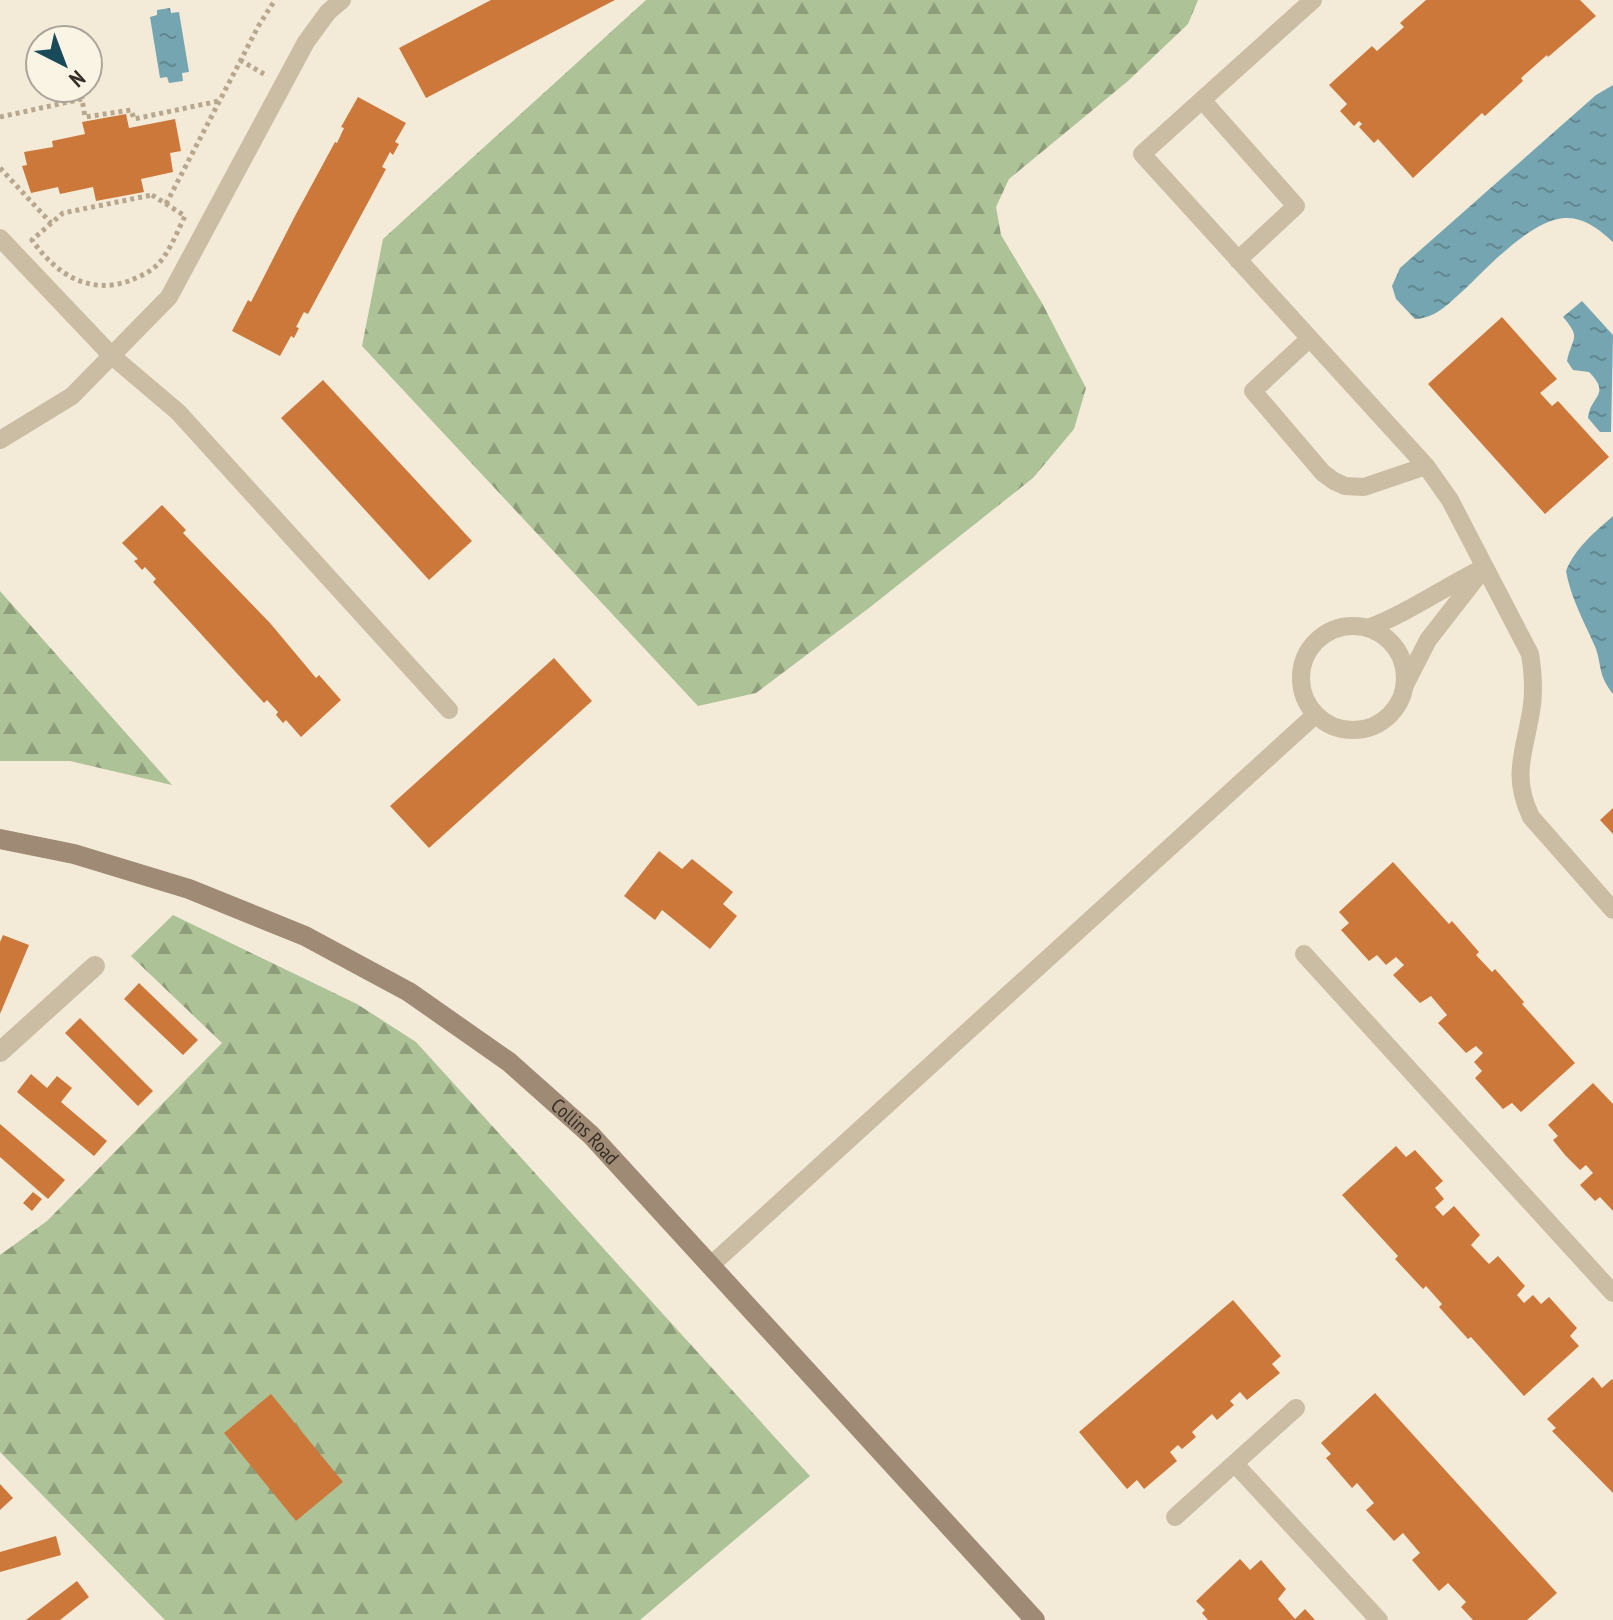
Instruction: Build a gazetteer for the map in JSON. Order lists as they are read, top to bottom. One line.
{"streets":{"street":["Collins Road"]},"north":"bottom right"}
